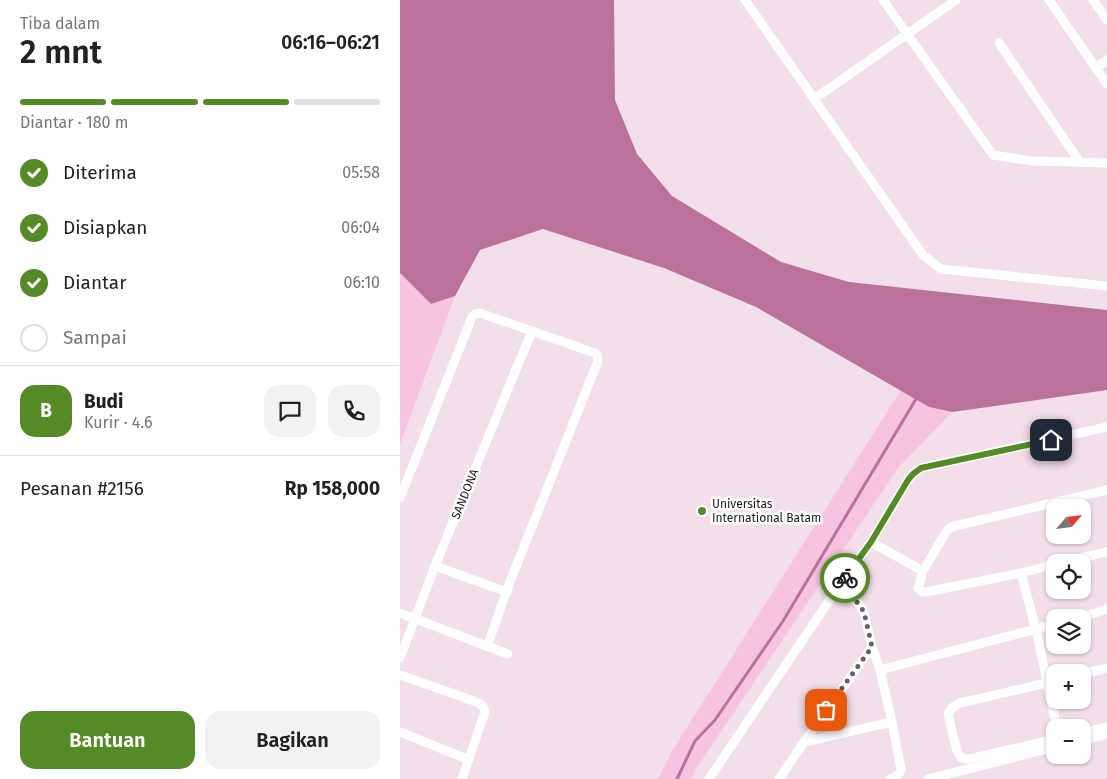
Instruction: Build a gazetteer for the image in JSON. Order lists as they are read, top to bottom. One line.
{"streets":{"street":["SANDONA"]},"places":["Universitas International Batam"],"north":"top right","page":{"heading":["2 mnt","Tiba dalam","06:16–06:21"],"panel":["Budi","Kurir · 4.6","Pesanan #2156","Rp 158,000"],"bar":"Diantar · 180 m","list":[["Diterima","05:58"],["Disiapkan","06:04"],["Diantar","06:10"],"Sampai"],"round":"B","map_buttons":["+","−"],"buttons":["Bantuan","Bagikan"]}}
